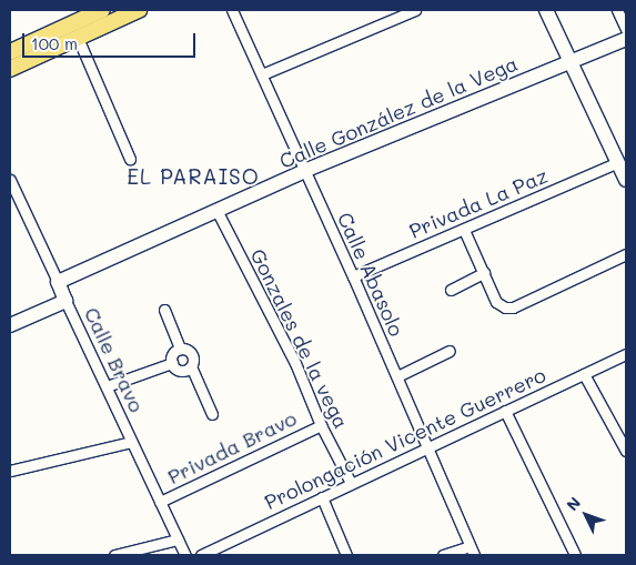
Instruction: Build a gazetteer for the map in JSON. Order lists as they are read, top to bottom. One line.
{"streets":{"street":["Calle González de la Vega","Privada La Paz","Calle Abasolo","Gonzales de la vega","Calle Bravo","Prolongación Vicente Guerrero","Privada Bravo"]},"crossings":[["Calle González de la Vega","Calle Abasolo"],["Calle González de la Vega","Gonzales de la vega"],["Calle González de la Vega","Calle Bravo"],["Privada La Paz","Calle Abasolo"],["Calle Abasolo","Prolongación Vicente Guerrero"],["Gonzales de la vega","Prolongación Vicente Guerrero"],["Gonzales de la vega","Privada Bravo"],["Calle Bravo","Privada Bravo"]],"districts":["EL PARAISO"],"scale_bar":"100 m","north":"top left"}
